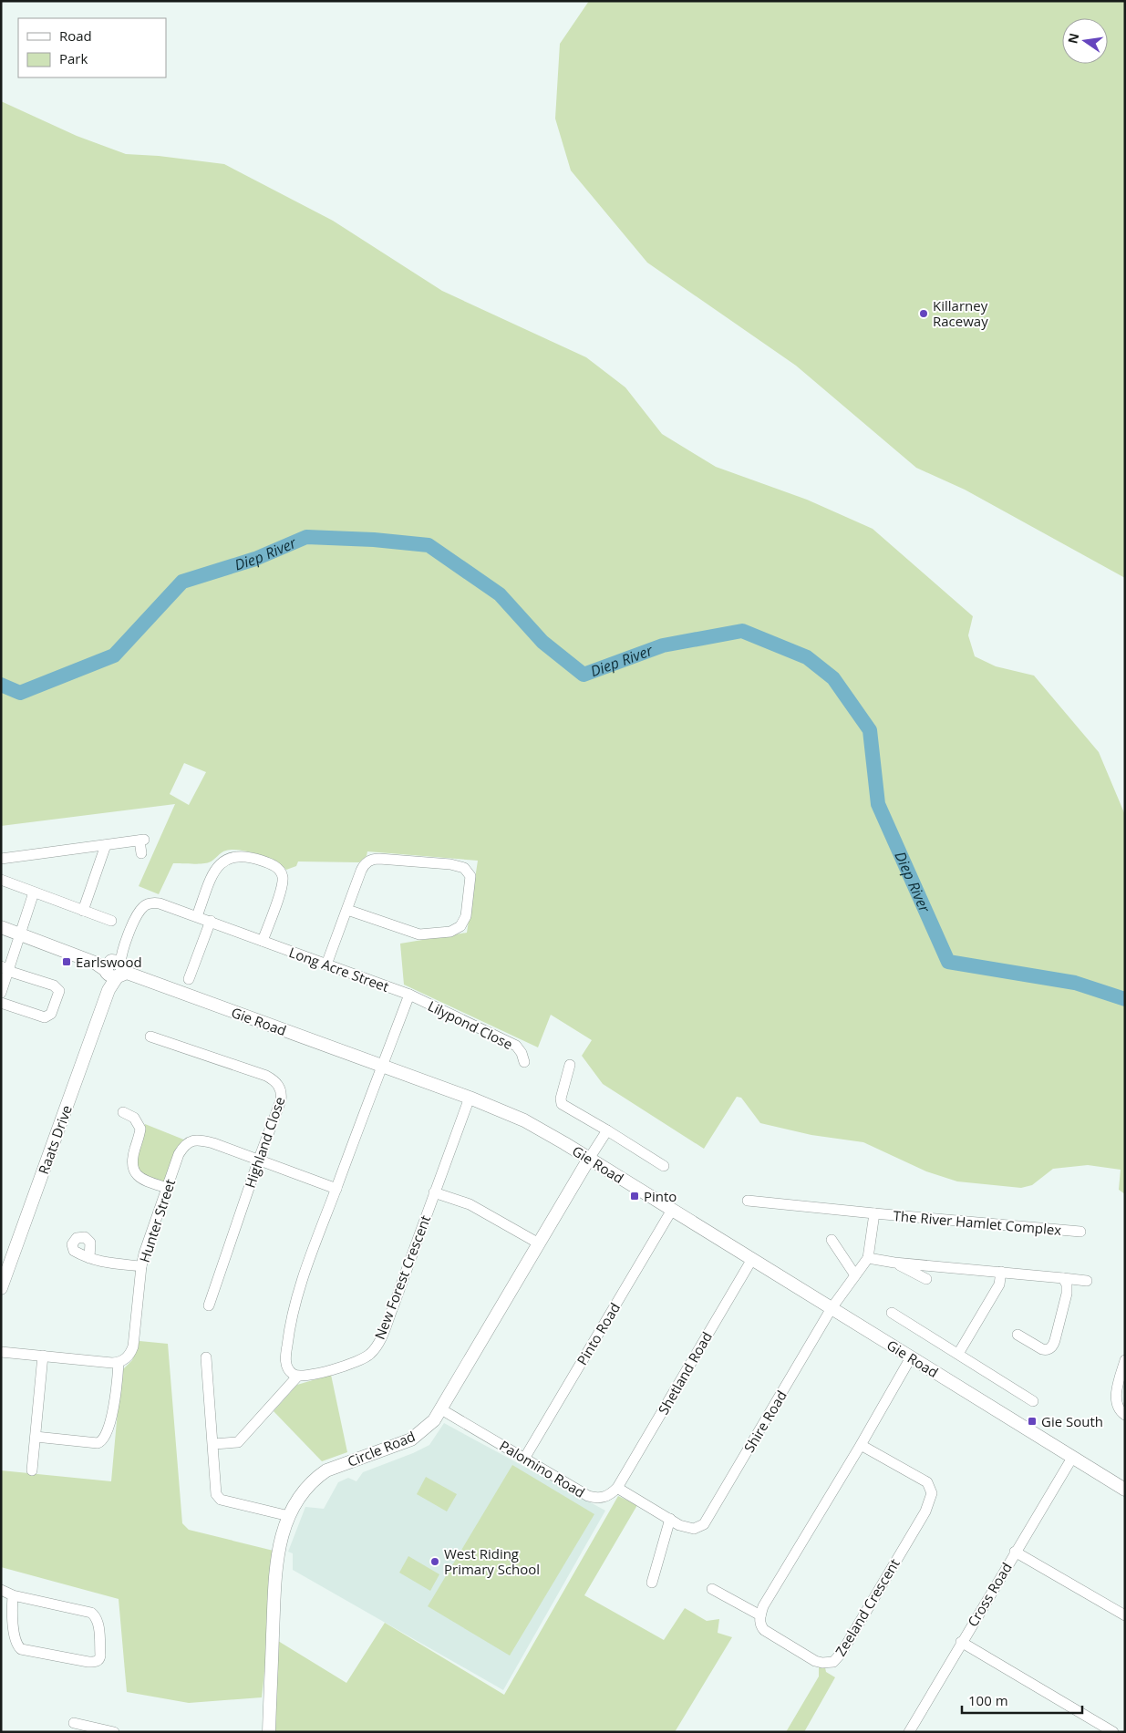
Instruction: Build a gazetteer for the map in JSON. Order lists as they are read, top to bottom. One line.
{"streets":{"street":["Long Acre Street","Gie Road","Lilypond Close","Raats Drive","Highland Close","Hunter Street","The River Hamlet Complex","New Forest Crescent","Pinto Road","Shetland Road","Shire Road","Circle Road","Palomino Road","Cross Road","Zeeland Crescent"]},"crossings":[["Long Acre Street","Gie Road"],["Long Acre Street","Lilypond Close"],["Long Acre Street","Raats Drive"],["Gie Road","Raats Drive"],["Gie Road","The River Hamlet Complex"],["Gie Road","New Forest Crescent"],["Gie Road","Pinto Road"],["Gie Road","Shetland Road"],["Gie Road","Shire Road"],["Gie Road","Circle Road"],["Gie Road","Cross Road"],["Highland Close","Hunter Street"],["The River Hamlet Complex","Shire Road"],["Pinto Road","Palomino Road"],["Shetland Road","Palomino Road"],["Circle Road","Palomino Road"]],"water":["Diep River"],"places":{"other":["Killarney Raceway","West Riding Primary School"],"transit":["Earlswood","Pinto","Gie South"]},"legend":["Road","Park"],"scale_bar":"100 m","north":"left"}
